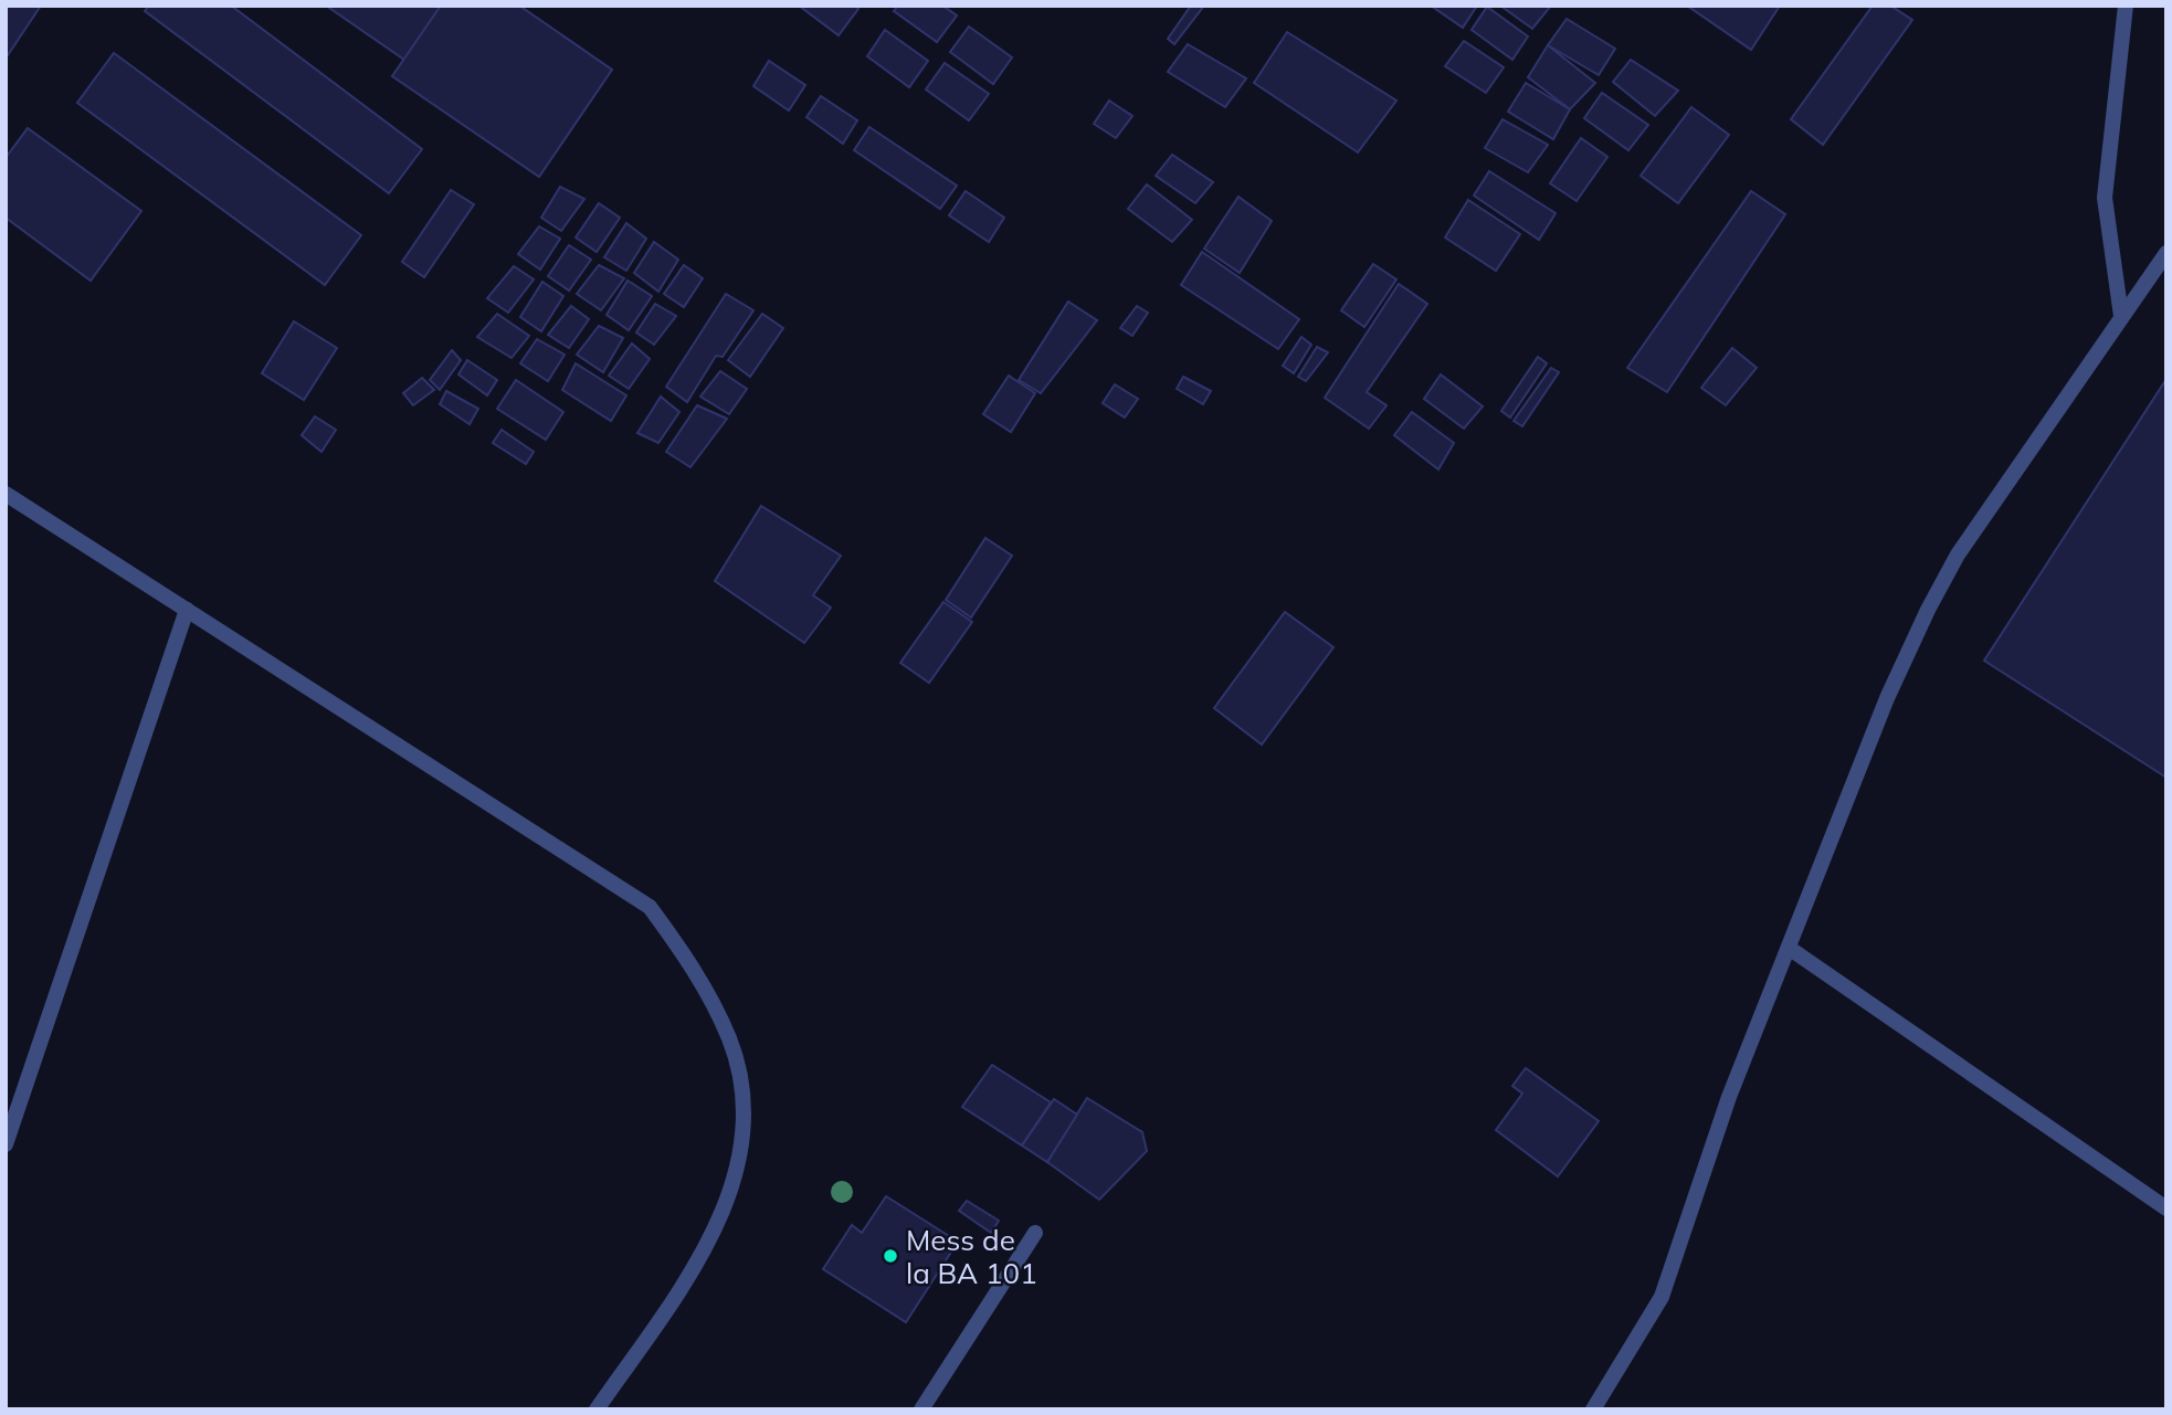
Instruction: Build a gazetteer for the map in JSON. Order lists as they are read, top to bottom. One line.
{"places":["Mess de la BA 101"]}
